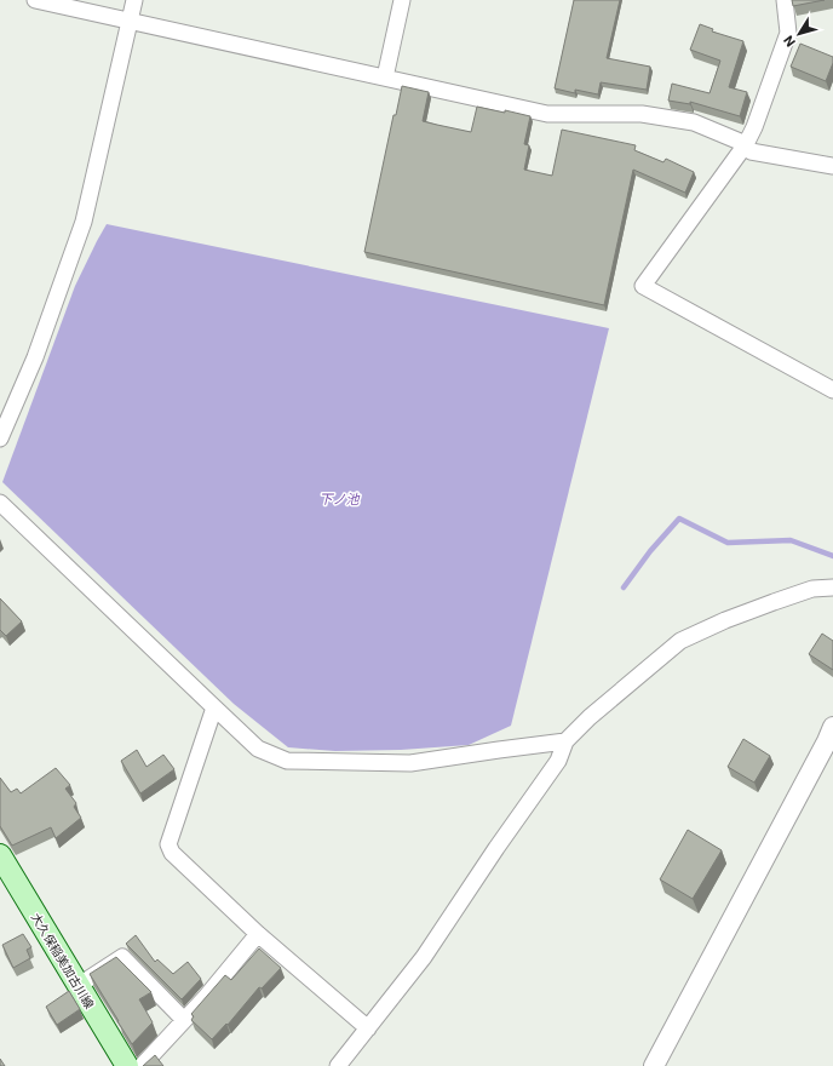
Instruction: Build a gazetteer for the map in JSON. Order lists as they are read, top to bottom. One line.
{"streets":{"main road":["大久保稲美加古川線"]},"water":["下ノ池"],"north":"bottom left"}
